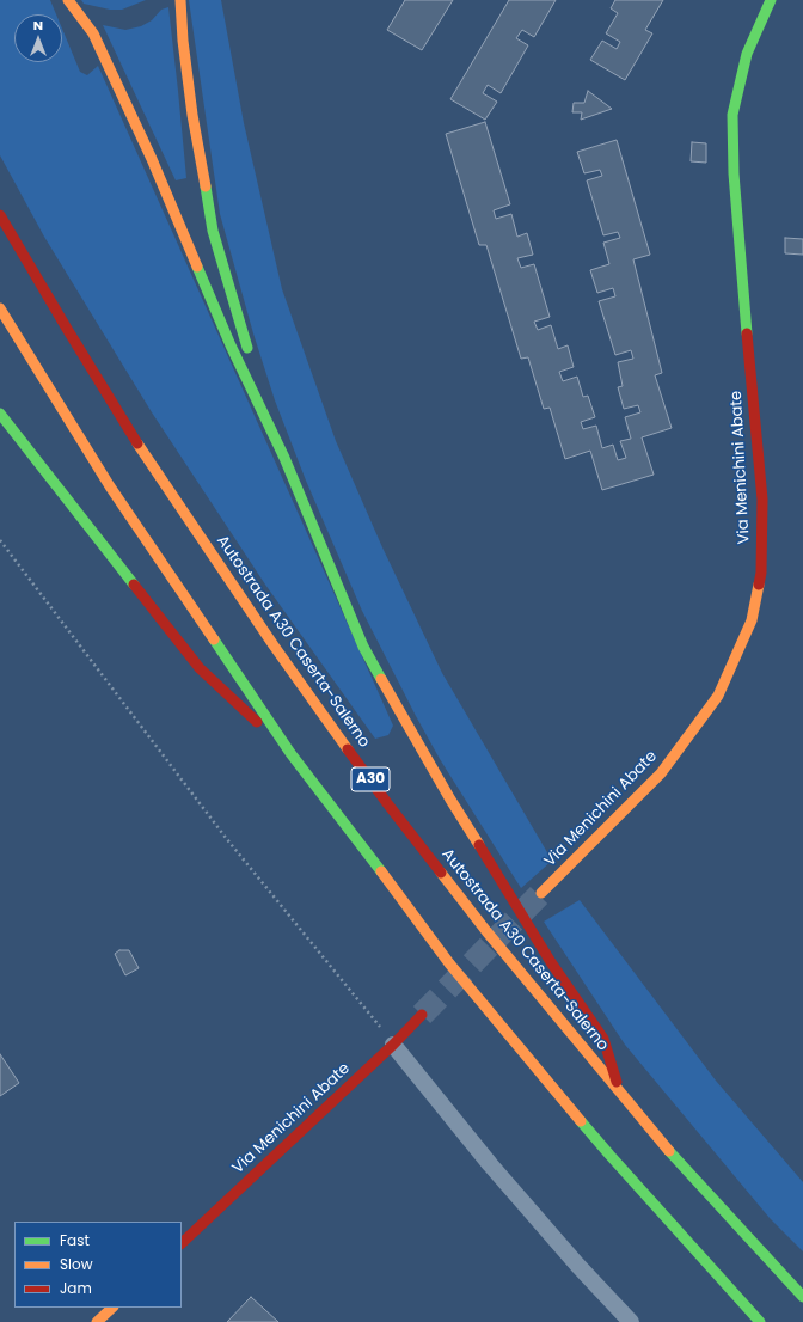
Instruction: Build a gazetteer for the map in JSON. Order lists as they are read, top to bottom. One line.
{"streets":{"main road":["Via Menichini Abate","Autostrada A30 Caserta-Salerno","A30"]},"legend":["Fast","Slow","Jam"],"north":"top"}
